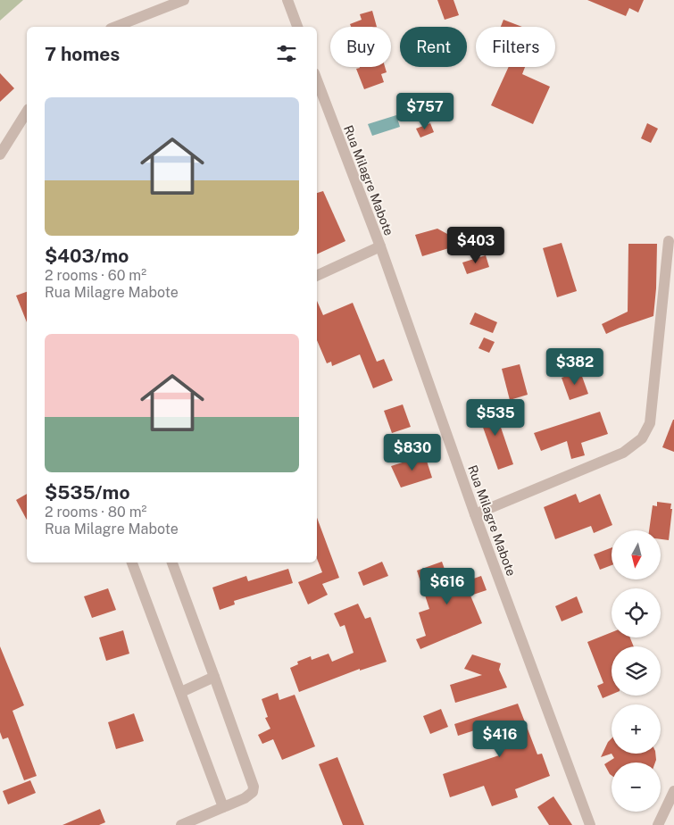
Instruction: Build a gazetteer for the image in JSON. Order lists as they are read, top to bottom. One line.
{"streets":{"street":["Rua Milagre Mabote"]},"north":"bottom","page":{"chip":["Buy","Rent","Filters"],"heading":"7 homes","list":[{"name":"$403/mo","note":"2 rooms · 60 m² · Rua Milagre Mabote"},{"name":"$535/mo","note":"2 rooms · 80 m² · Rua Milagre Mabote"}],"price":["$757","$403","$382","$535","$830","$616","$416"],"map_buttons":["+","−"]}}
